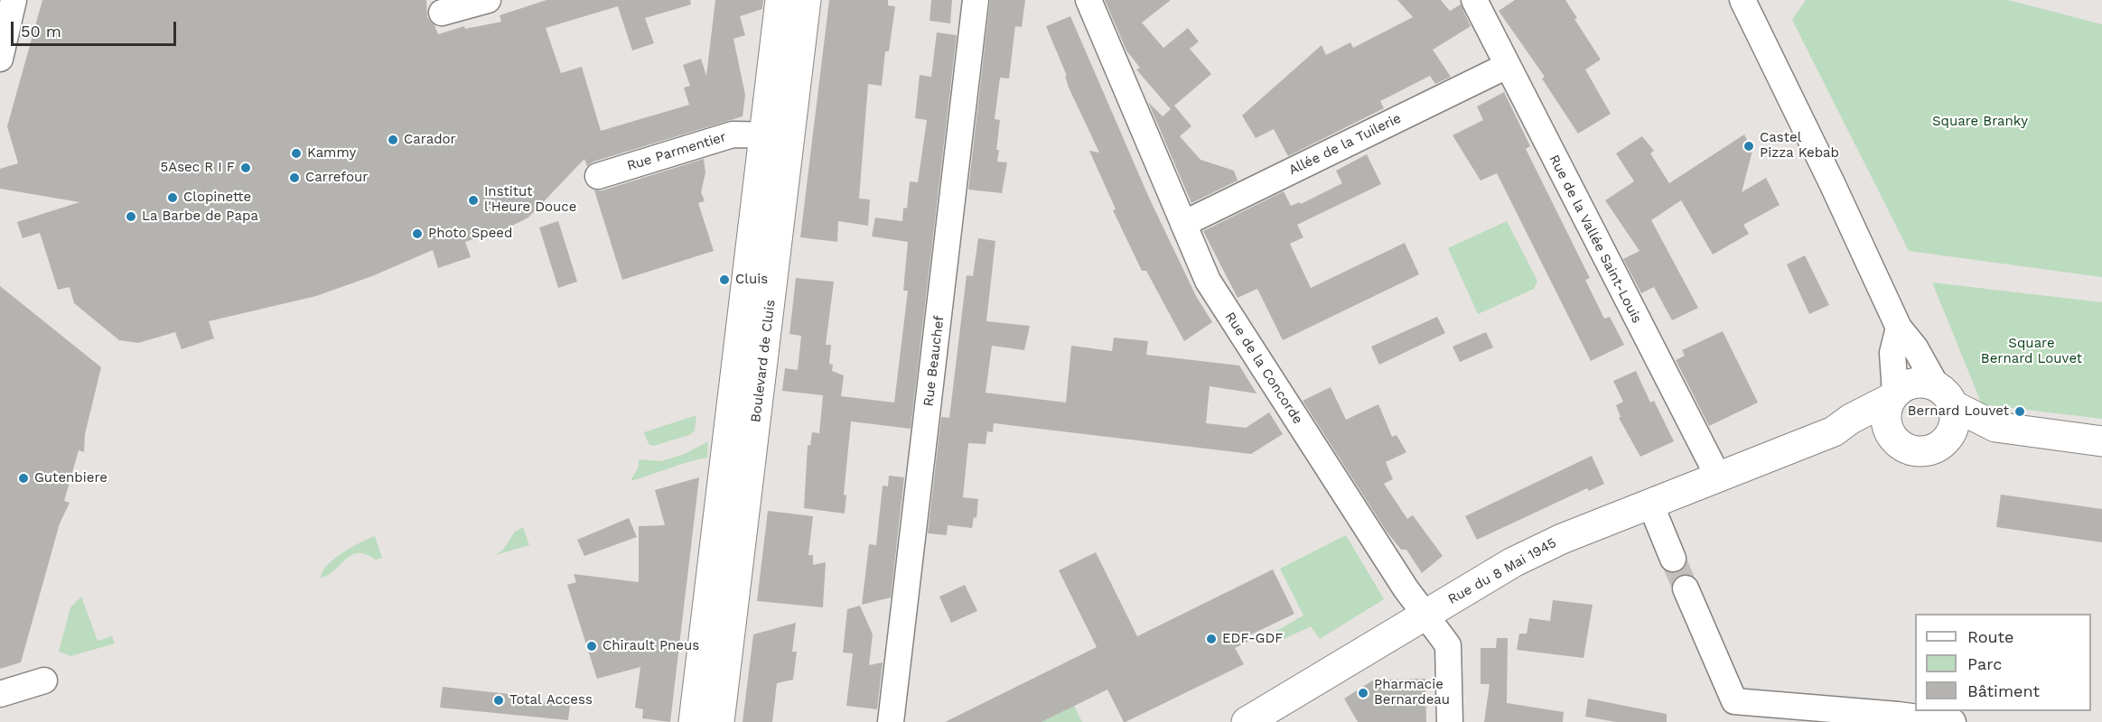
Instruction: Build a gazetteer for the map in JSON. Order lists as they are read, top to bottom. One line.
{"streets":{"main road":["Boulevard de Cluis","Rue du 8 Mai 1945"],"street":["Allée de la Tuilerie","Rue Parmentier","Rue de la Vallée Saint-Louis","Rue Beauchef","Rue de la Concorde"]},"crossings":[["Allée de la Tuilerie","Rue de la Vallée Saint-Louis"],["Allée de la Tuilerie","Rue de la Concorde"],["Rue Parmentier","Boulevard de Cluis"],["Rue de la Vallée Saint-Louis","Rue du 8 Mai 1945"],["Rue de la Concorde","Rue du 8 Mai 1945"]],"parks":["Square Branky","Square Bernard Louvet"],"places":["Carador","Castel Pizza Kebab","Kammy","5Asec R I F","Carrefour","Clopinette","Institut l'Heure Douce","La Barbe de Papa","Photo Speed","Cluis","Bernard Louvet","Gutenbiere","EDF-GDF","Chirault Pneus","Pharmacie Bernardeau","Total Access"],"legend":["Route","Parc","Bâtiment"],"scale_bar":"50 m"}
